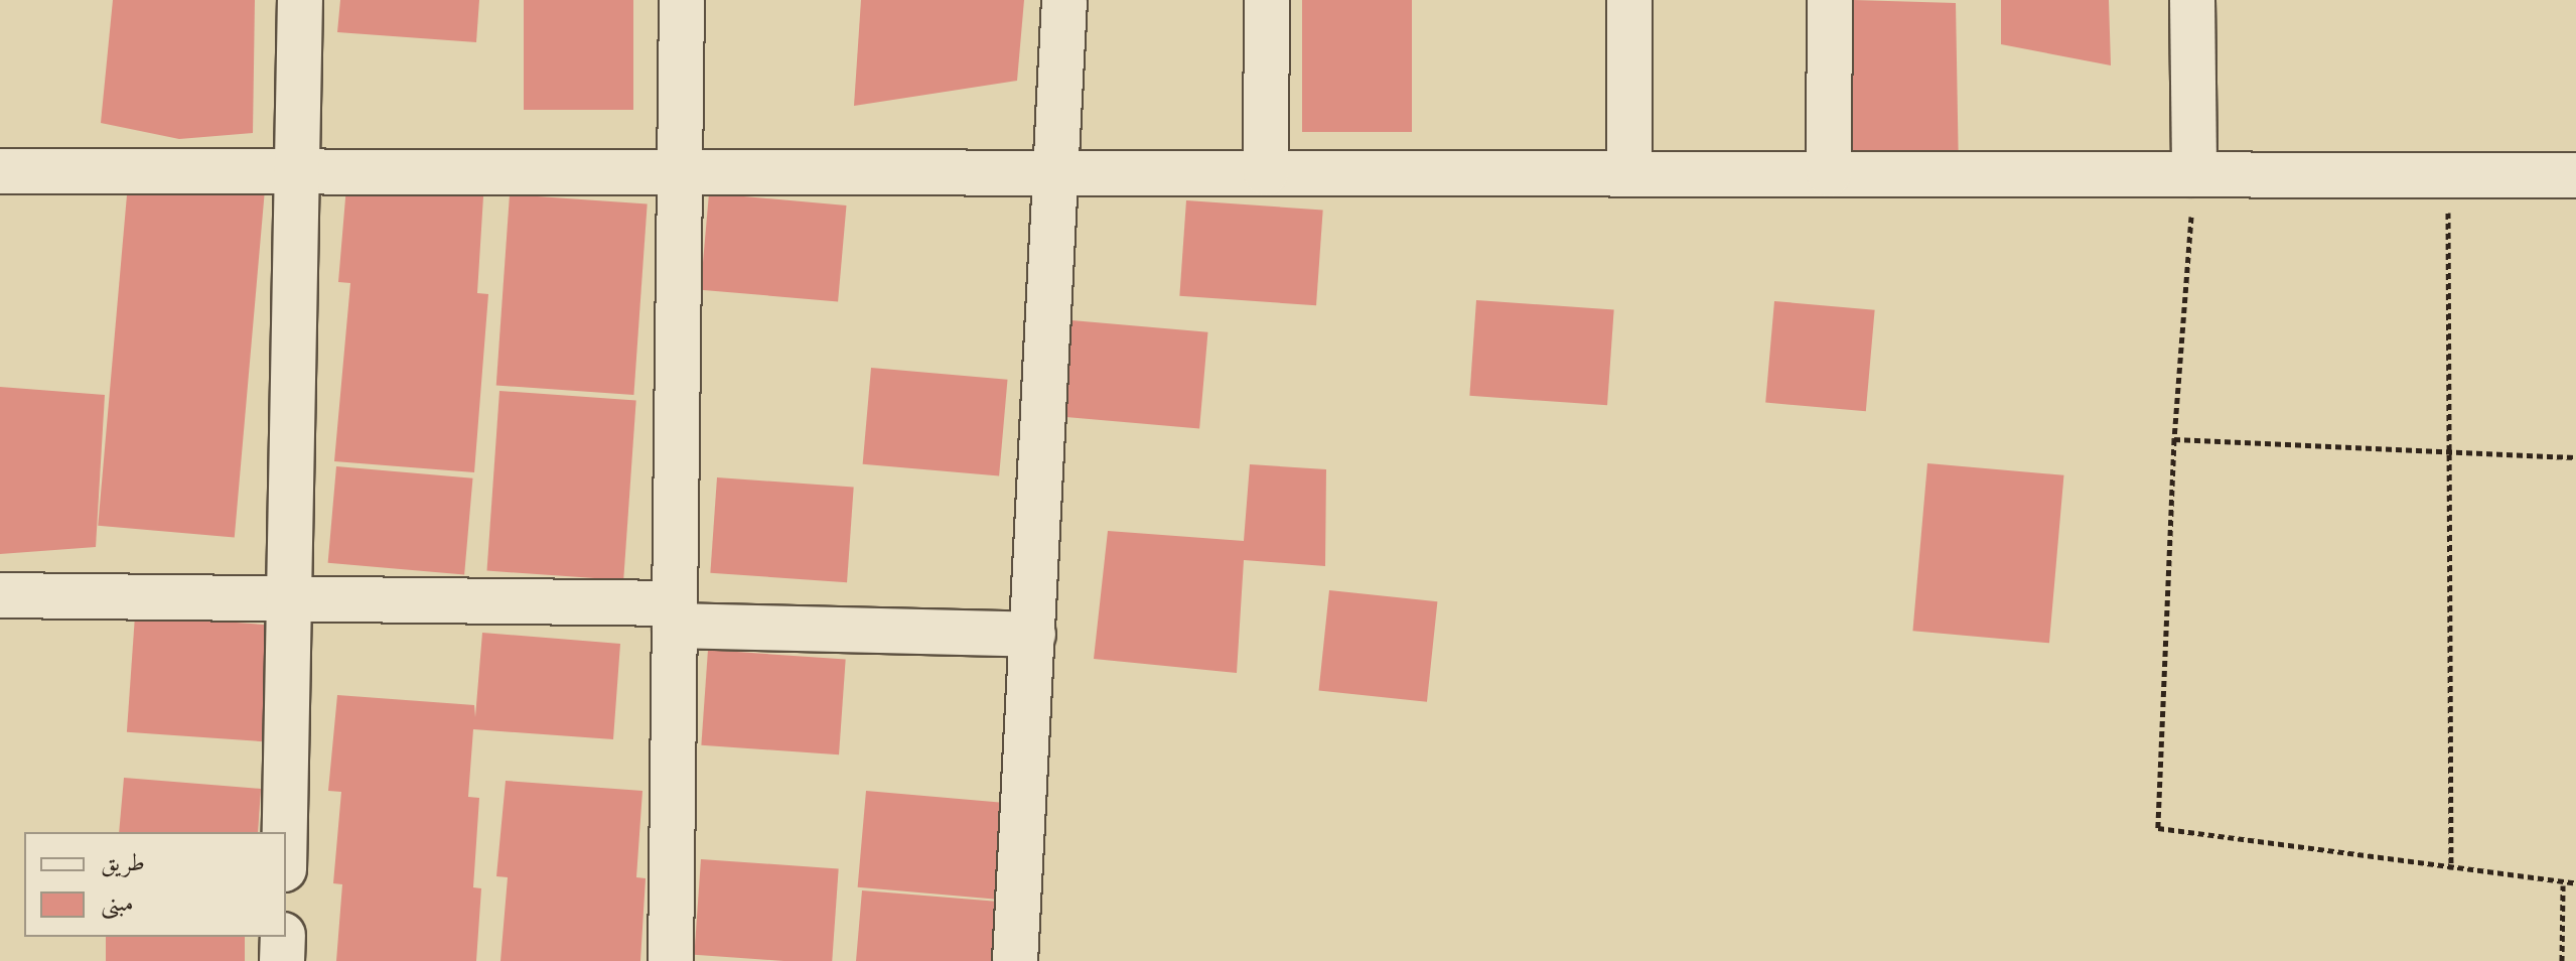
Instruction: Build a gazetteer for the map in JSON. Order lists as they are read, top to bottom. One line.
{"legend":["طريق","مبنى"]}
